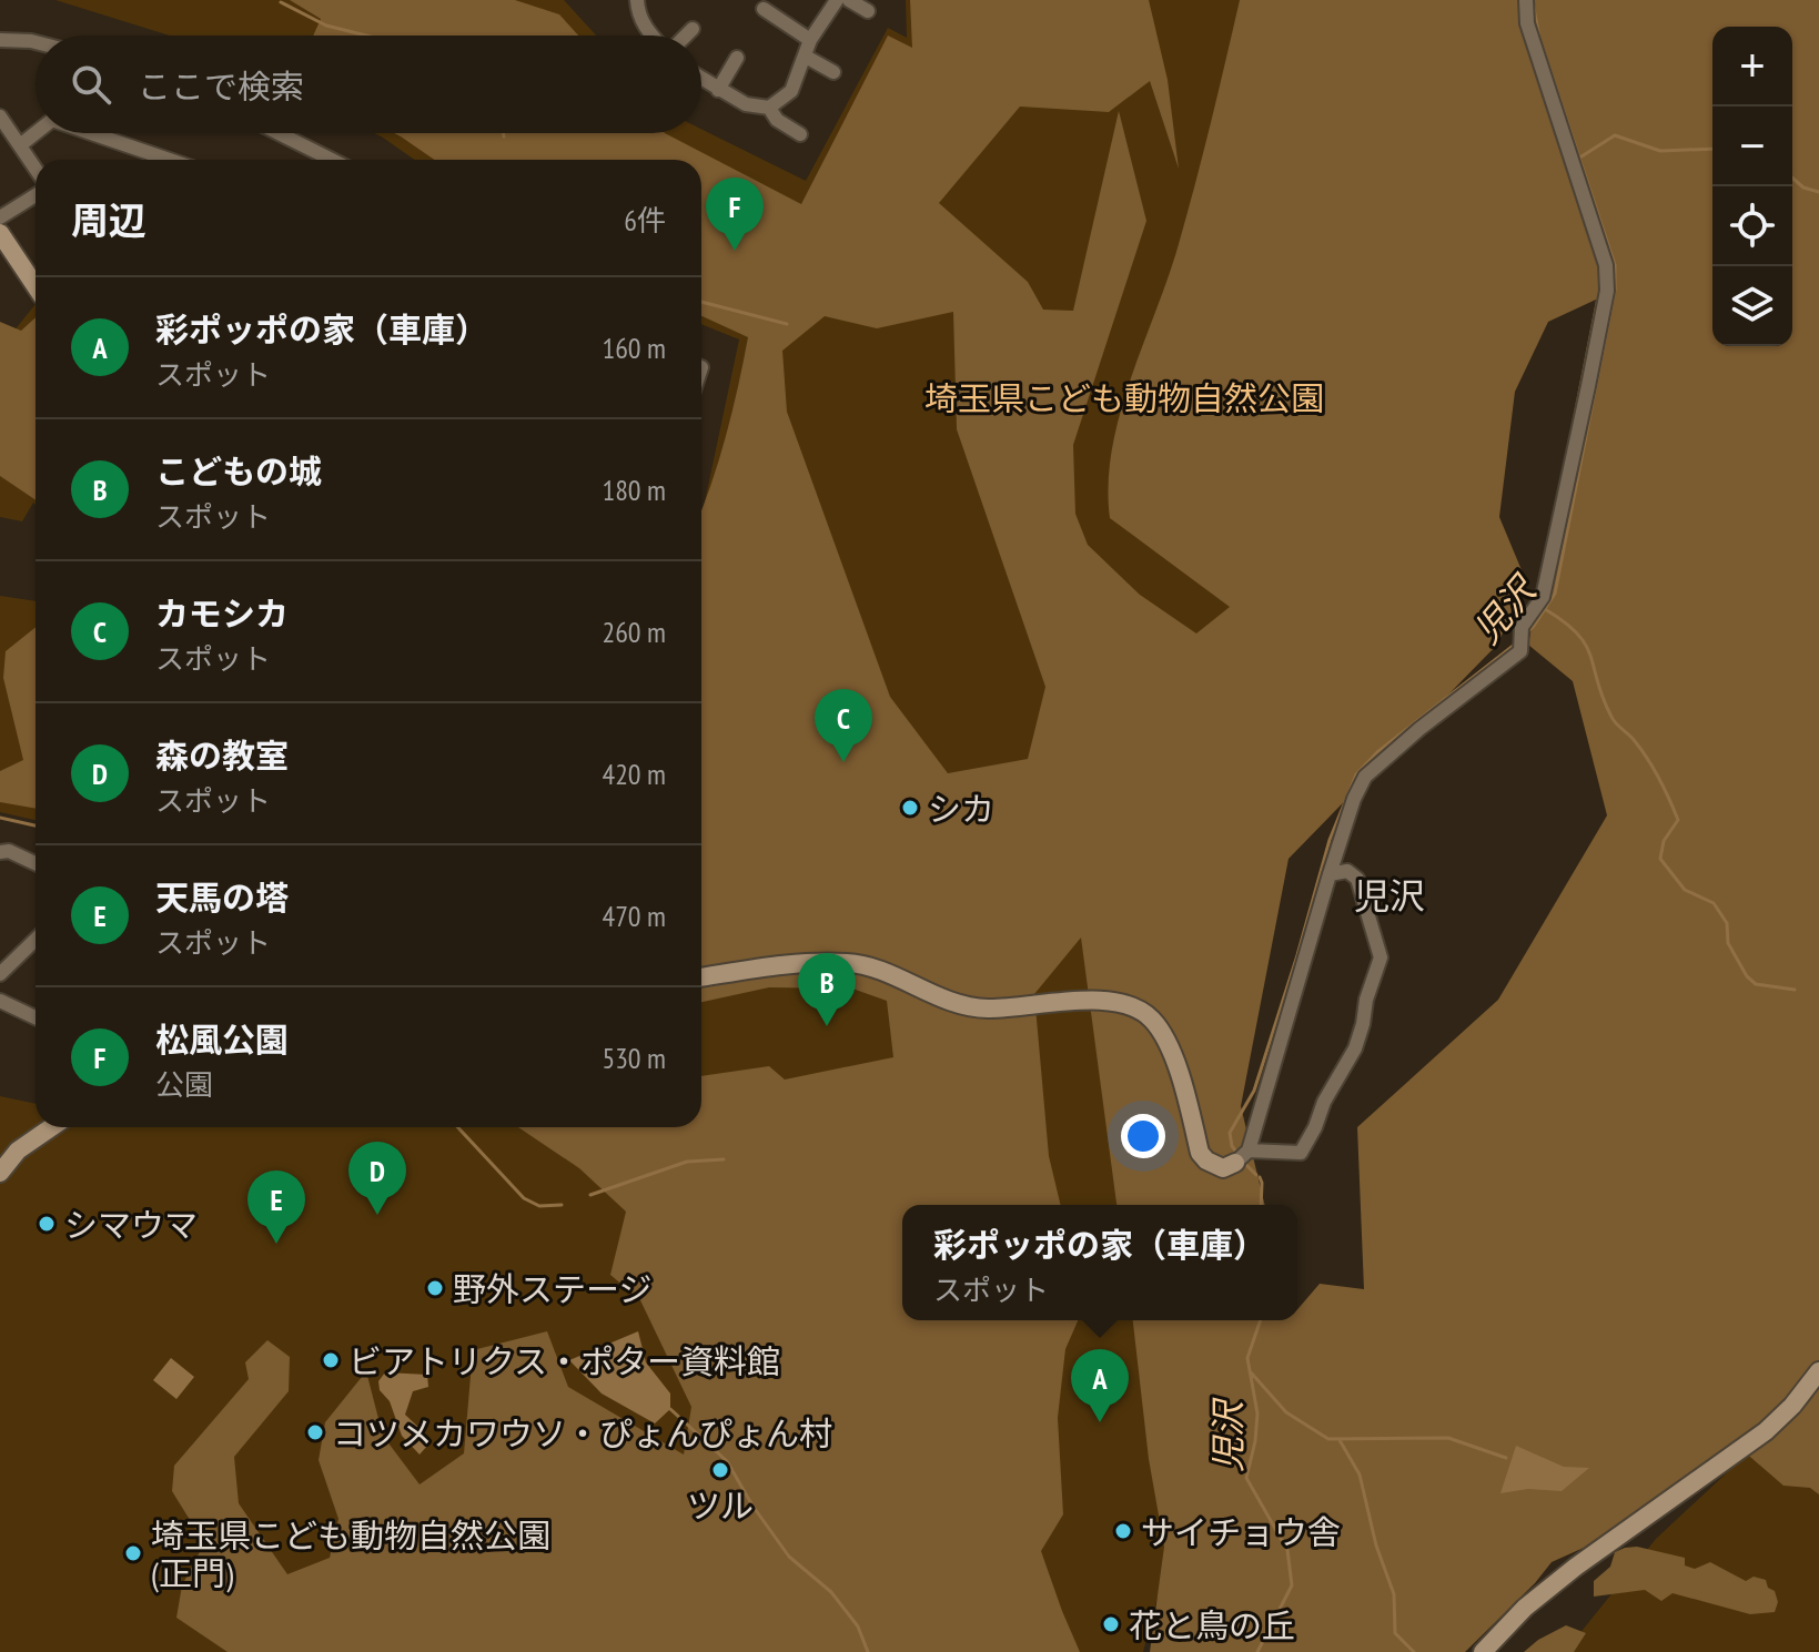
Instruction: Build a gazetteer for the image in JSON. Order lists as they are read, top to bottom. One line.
{"districts":["児沢"],"water":["児沢"],"parks":["埼玉県こども動物自然公園"],"places":["シカ","シマウマ","野外ステージ","ビアトリクス・ポター資料館","コツメカワウソ・ぴょんぴょん村","ツル","サイチョウ舎","埼玉県こども動物自然公園 (正門)","花と鳥の丘"],"page":{"map_buttons":["+","−"],"search":"ここで検索","heading":["周辺","6件"],"pins":["F","C","B","D","E","A"],"list":[{"mark":"A","name":"彩ポッポの家（車庫）","note":"スポット","value":"160 m"},{"mark":"B","name":"こどもの城","note":"スポット","value":"180 m"},{"mark":"C","name":"カモシカ","note":"スポット","value":"260 m"},{"mark":"D","name":"森の教室","note":"スポット","value":"420 m"},{"mark":"E","name":"天馬の塔","note":"スポット","value":"470 m"},{"mark":"F","name":"松風公園","note":"公園","value":"530 m"}],"popup":["彩ポッポの家（車庫）","スポット"]}}
